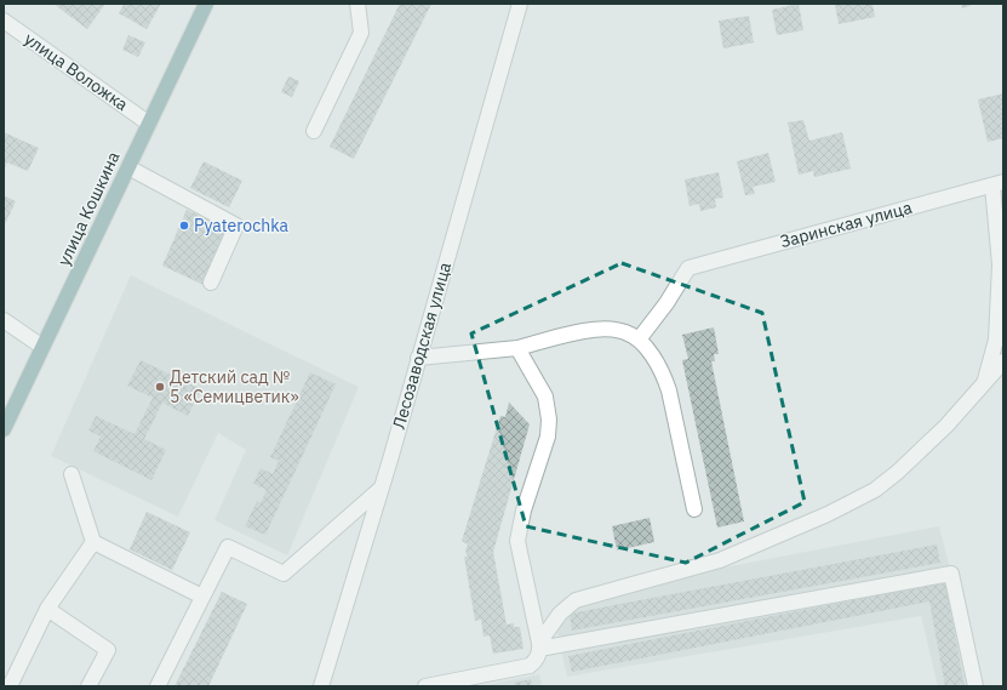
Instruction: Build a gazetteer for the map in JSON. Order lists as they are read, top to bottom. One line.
{"streets":{"main road":["улица Кошкина"],"street":["улица Воложка","Заринская улица","Лесозаводская улица"]},"crossings":[["улица Воложка","улица Кошкина"]],"places":["Pyaterochka","Детский сад № 5 «Семицветик»"]}
